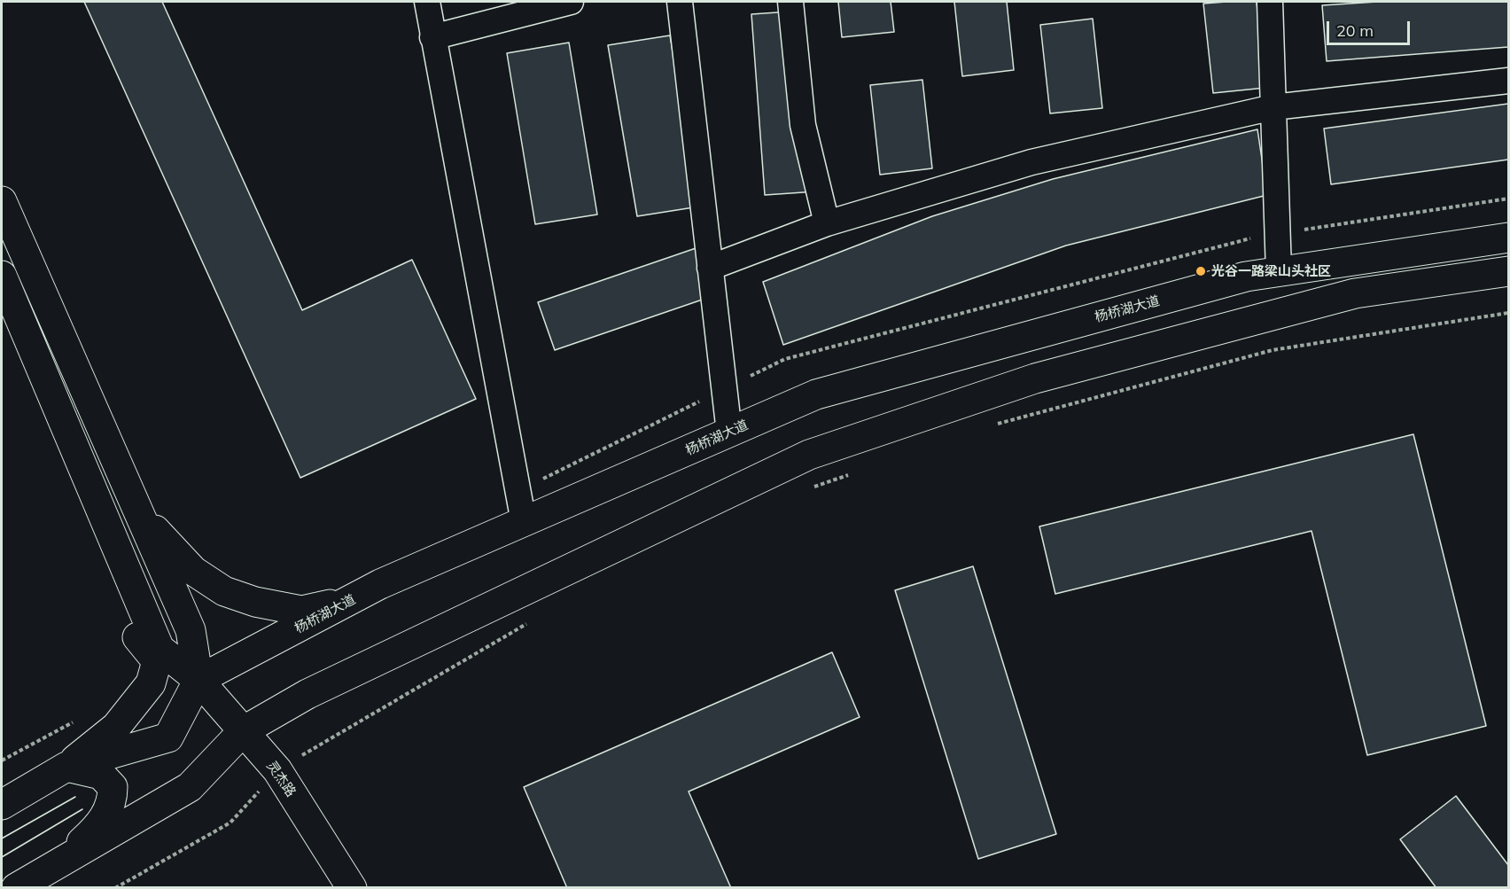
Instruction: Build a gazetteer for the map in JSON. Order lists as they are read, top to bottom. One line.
{"streets":{"main road":["杨桥湖大道","灵杰路"]},"crossings":[["杨桥湖大道","灵杰路"]],"places":["光谷一路梁山头社区"],"scale_bar":"20 m"}
